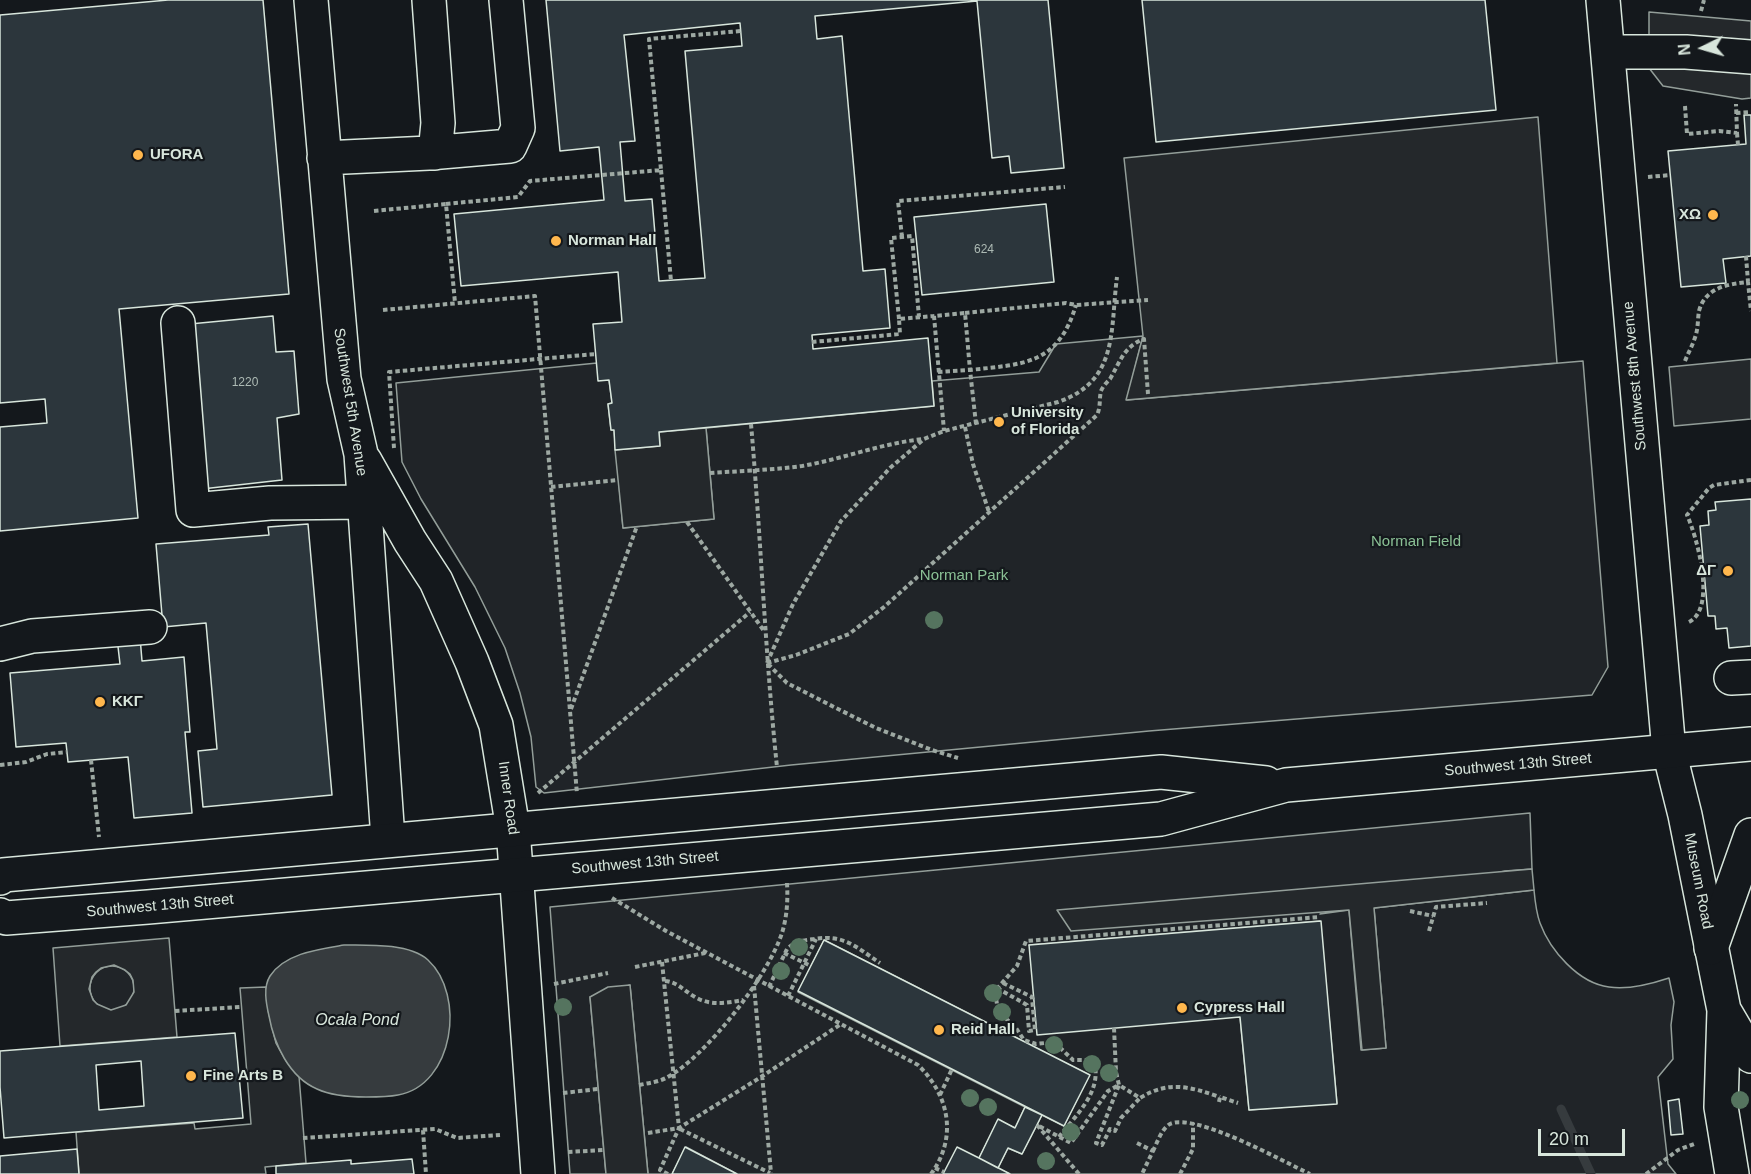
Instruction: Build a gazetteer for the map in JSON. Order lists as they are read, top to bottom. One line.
{"streets":{"main road":["Southwest 8th Avenue","Southwest 5th Avenue","Southwest 13th Street","Inner Road","Museum Road"]},"crossings":[["Southwest 8th Avenue","Southwest 13th Street"],["Southwest 8th Avenue","Museum Road"],["Southwest 5th Avenue","Southwest 13th Street"],["Southwest 5th Avenue","Inner Road"],["Southwest 13th Street","Inner Road"],["Southwest 13th Street","Museum Road"]],"water":["Ocala Pond"],"parks":["Norman Field","Norman Park"],"places":["UFORA","ΧΩ","Norman Hall","University of Florida","ΔΓ","ΚΚΓ","Cypress Hall","Reid Hall","Fine Arts B"],"house_numbers":["624","1220"],"scale_bar":"20 m","north":"left"}
